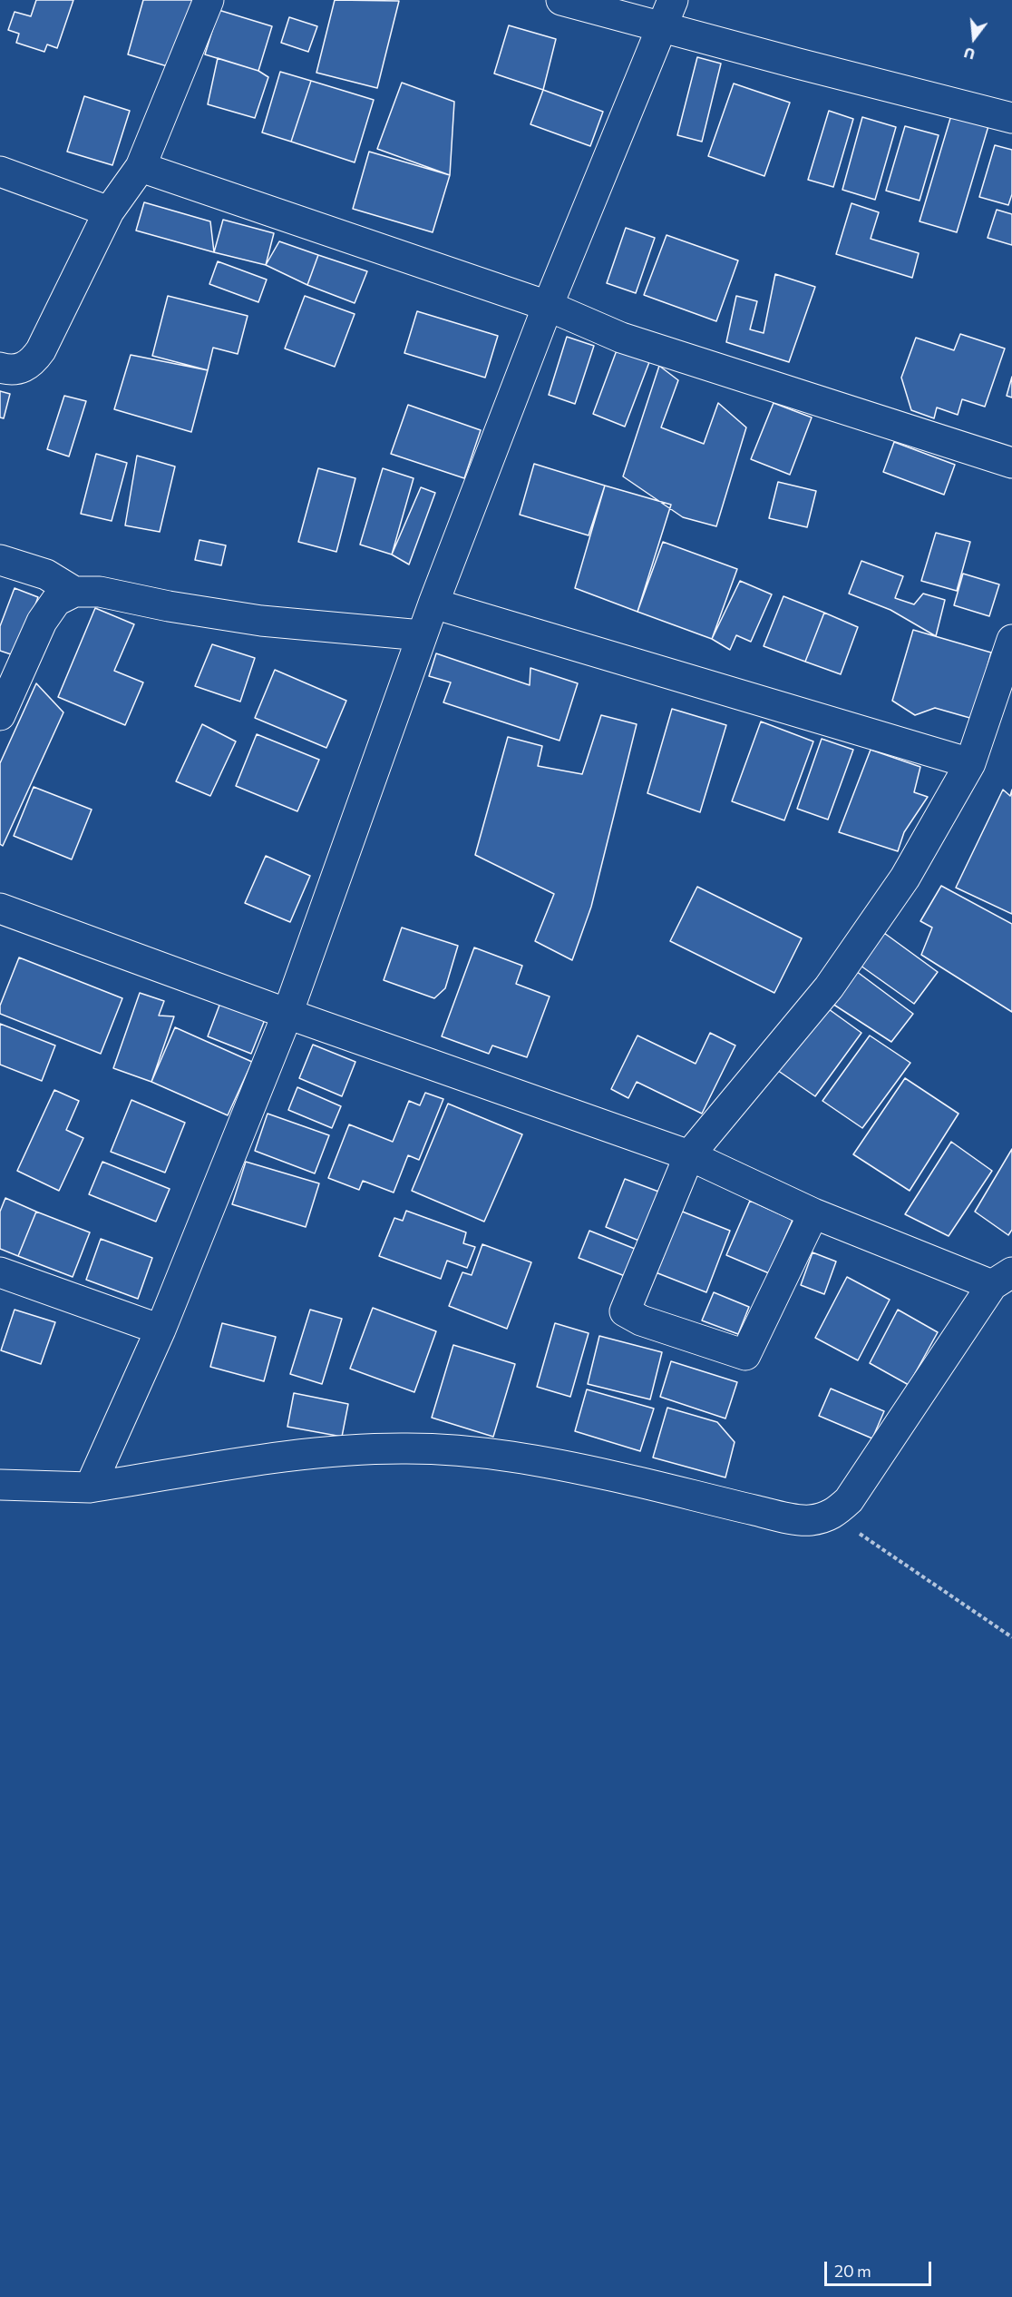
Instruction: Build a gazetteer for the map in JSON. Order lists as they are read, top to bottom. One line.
{"scale_bar":"20 m","north":"bottom"}
